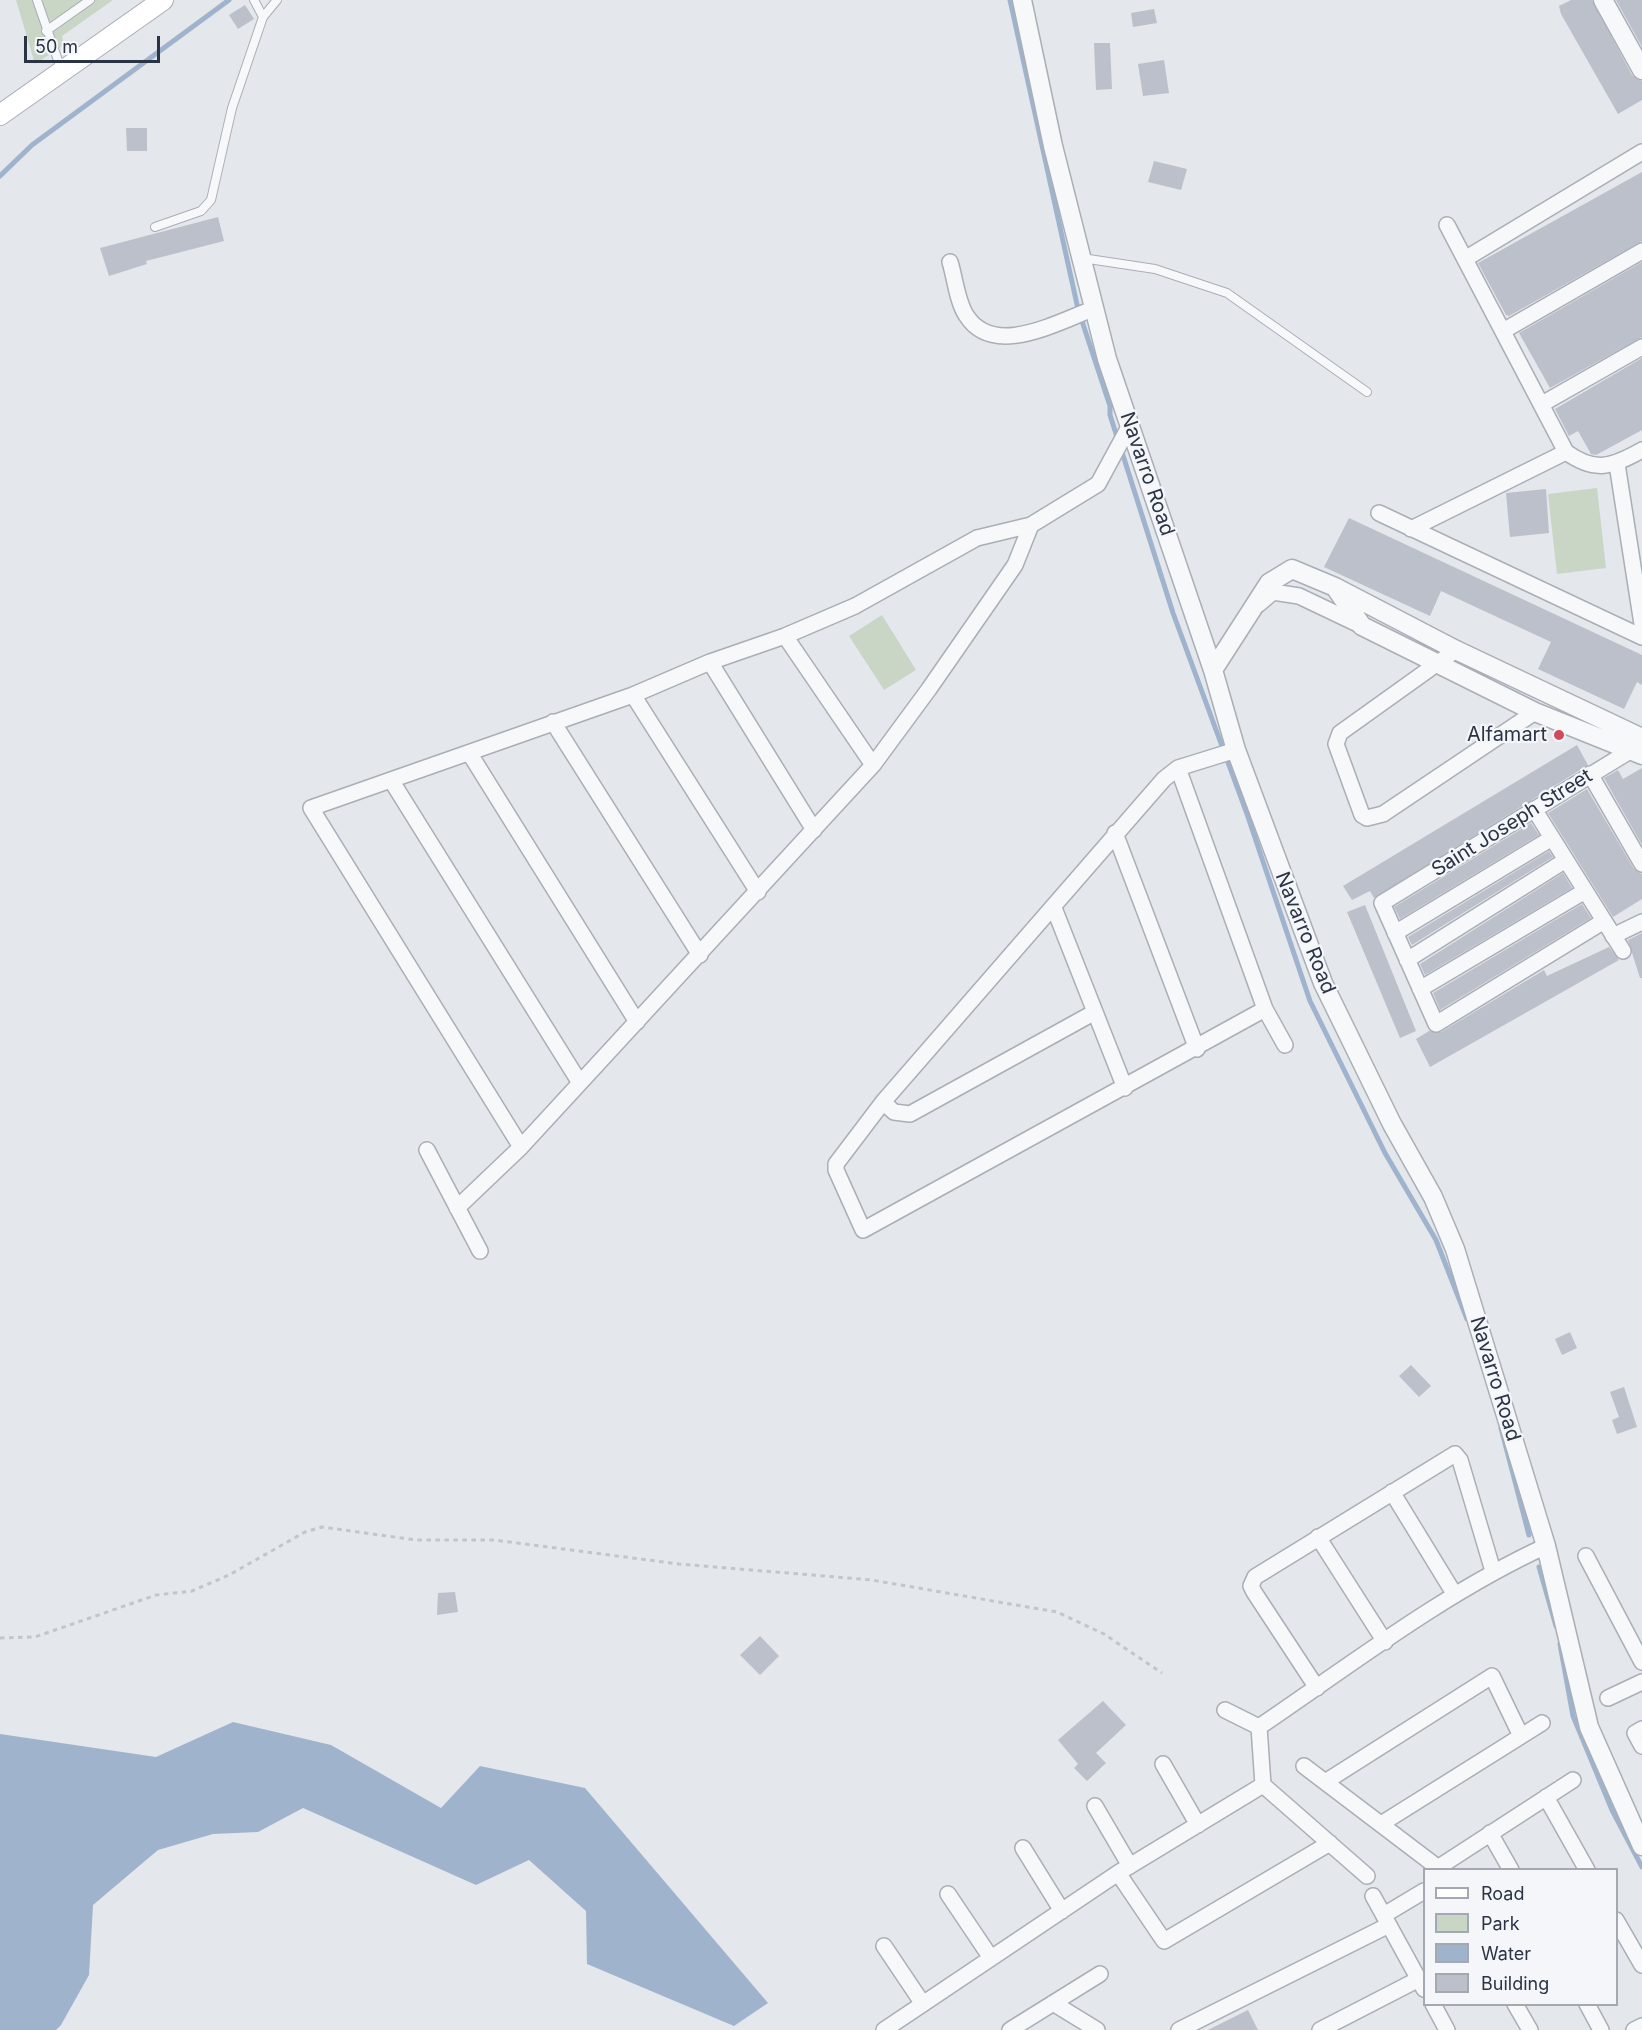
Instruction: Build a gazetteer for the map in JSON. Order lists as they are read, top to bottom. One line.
{"streets":{"street":["Navarro Road","Saint Joseph Street"]},"places":["Alfamart"],"legend":["Road","Park","Water","Building"],"scale_bar":"50 m"}
